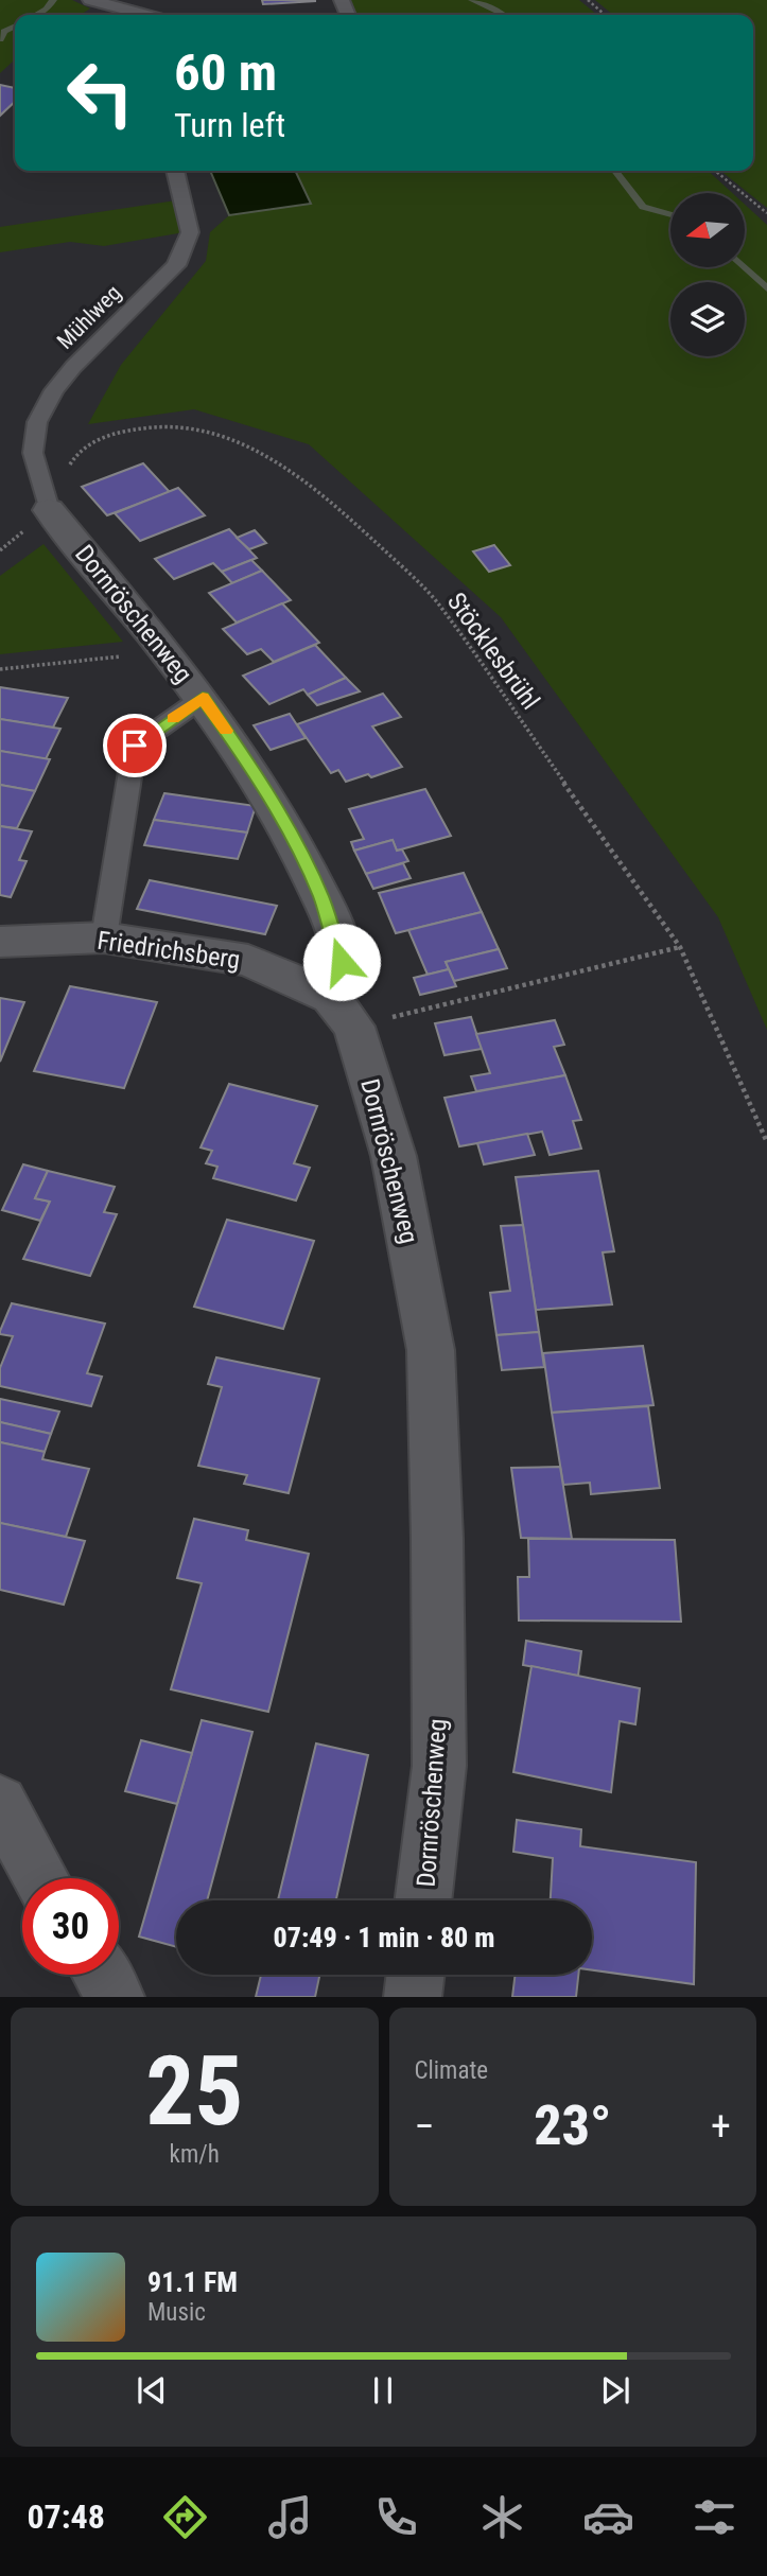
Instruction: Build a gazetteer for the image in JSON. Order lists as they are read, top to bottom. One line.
{"streets":{"street":["Dornröschenweg","Friedrichsberg"],"lane":["Mühlweg"],"path":["Stöcklesbrühl"]},"crossings":[["Mühlweg","Dornröschenweg"],["Mühlweg","Stöcklesbrühl"],["Dornröschenweg","Stöcklesbrühl"],["Dornröschenweg","Friedrichsberg"]],"north":"left","page":{"turn":["60 m","Turn left"],"limit":"30","trip":"07:49 · 1 min · 80 m","tile":[["25","km/h"],"Climate"],"heat":["−","23°","+"],"song":["91.1 FM","Music"],"tabs":"07:48"}}
